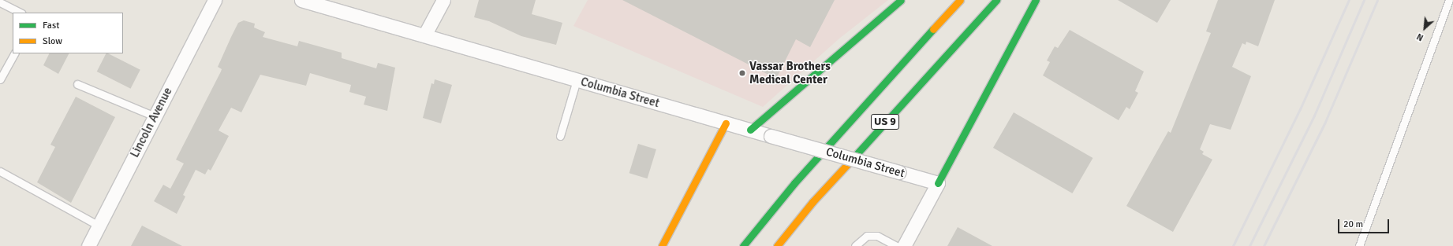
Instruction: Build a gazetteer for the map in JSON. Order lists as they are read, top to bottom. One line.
{"streets":{"highway":["US 9"],"street":["Columbia Street","Lincoln Avenue"]},"places":["Vassar Brothers Medical Center"],"legend":["Fast","Slow"],"scale_bar":"20 m","north":"bottom left"}
